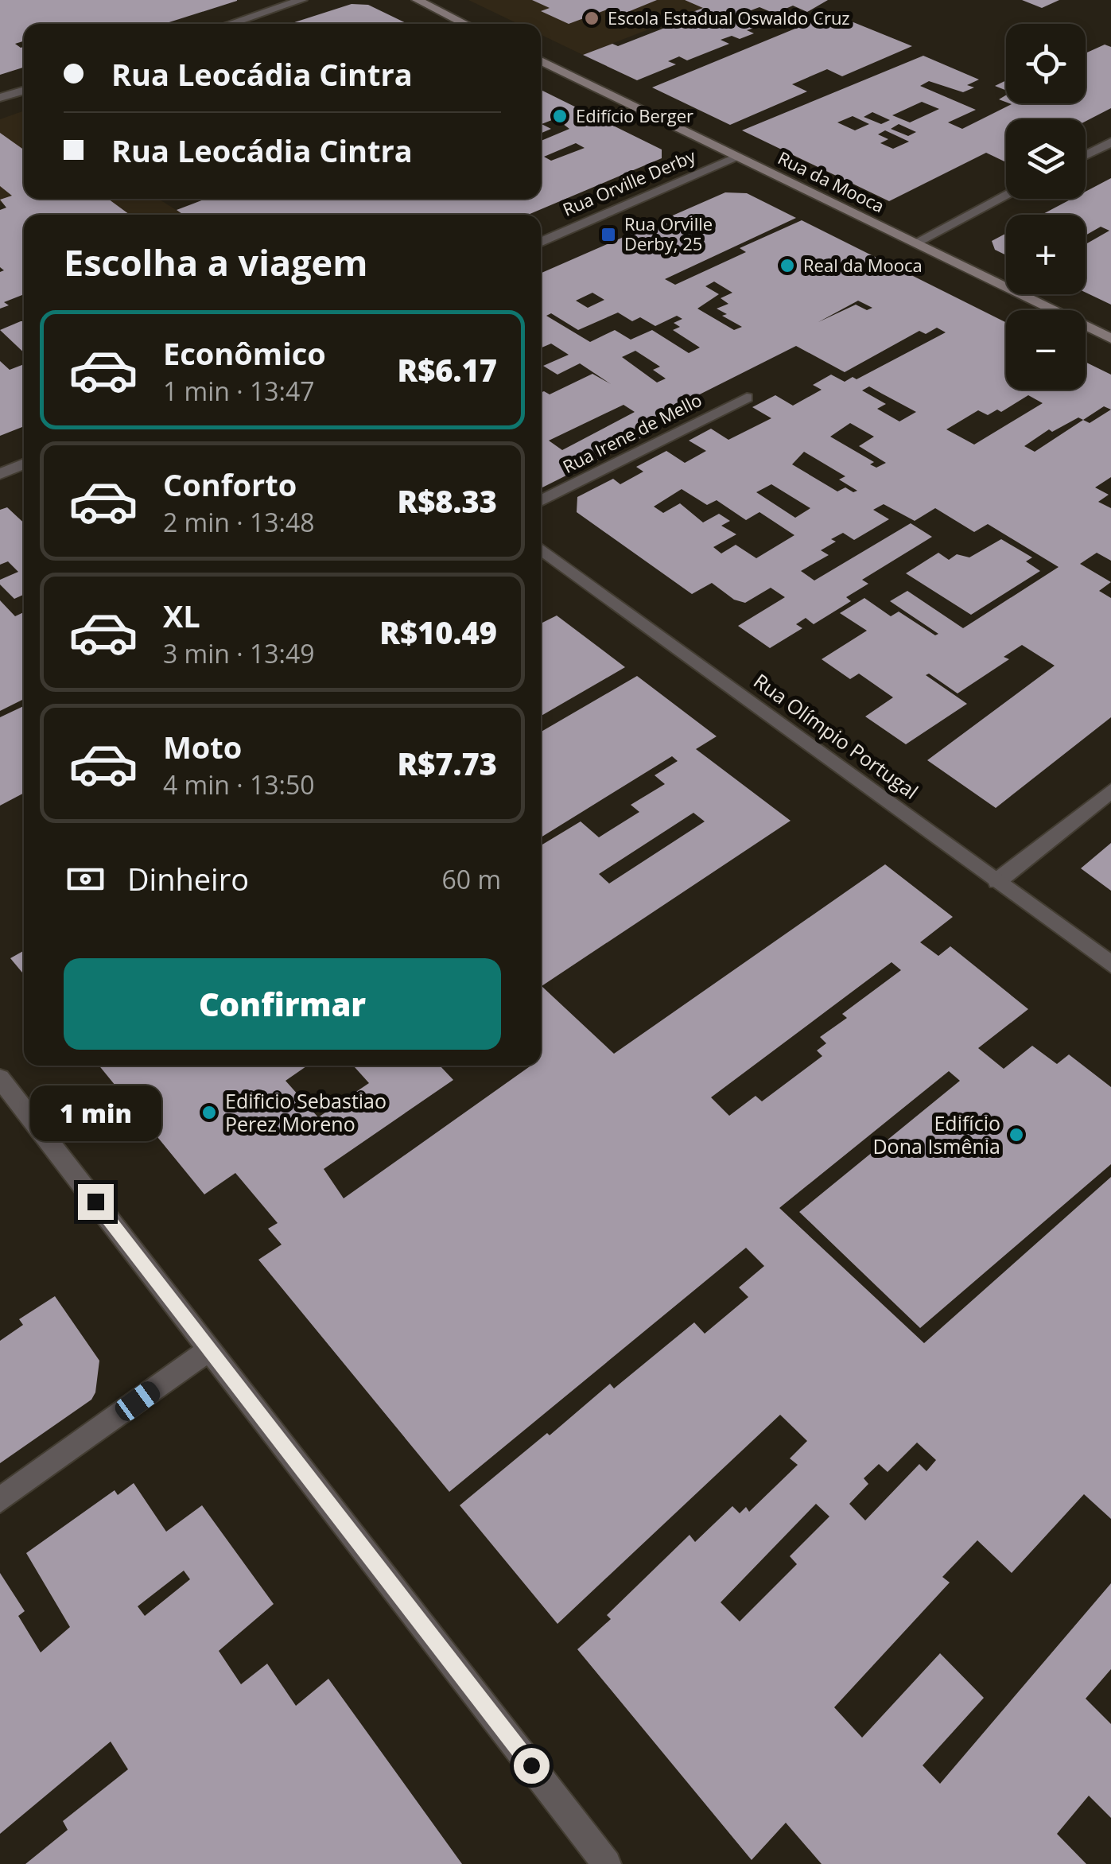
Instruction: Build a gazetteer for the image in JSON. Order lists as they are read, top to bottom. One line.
{"streets":{"main road":["Rua da Mooca"],"street":["Rua Orville Derby","Rua Irene de Mello","Rua Olímpio Portugal"]},"crossings":[["Rua da Mooca","Rua Orville Derby"]],"places":{"other":["Escola Estadual Oswaldo Cruz","Edifício Berger","Real da Mooca","Edificio Sebastiao Perez Moreno","Edifício Dona Ismênia"],"transit":["Rua Orville Derby, 25"]},"page":{"map_buttons":["+","−"],"banner":["Rua Leocádia Cintra","Rua Leocádia Cintra"],"heading":"Escolha a viagem","list":[{"name":"Econômico","note":"1 min · 13:47","value":"R$6.17"},{"name":"Conforto","note":"2 min · 13:48","value":"R$8.33"},{"name":"XL","note":"3 min · 13:49","value":"R$10.49"},{"name":"Moto","note":"4 min · 13:50","value":"R$7.73"}],"pay":["Dinheiro","60 m"],"buttons":"Confirmar","bubble":"1 min"}}
